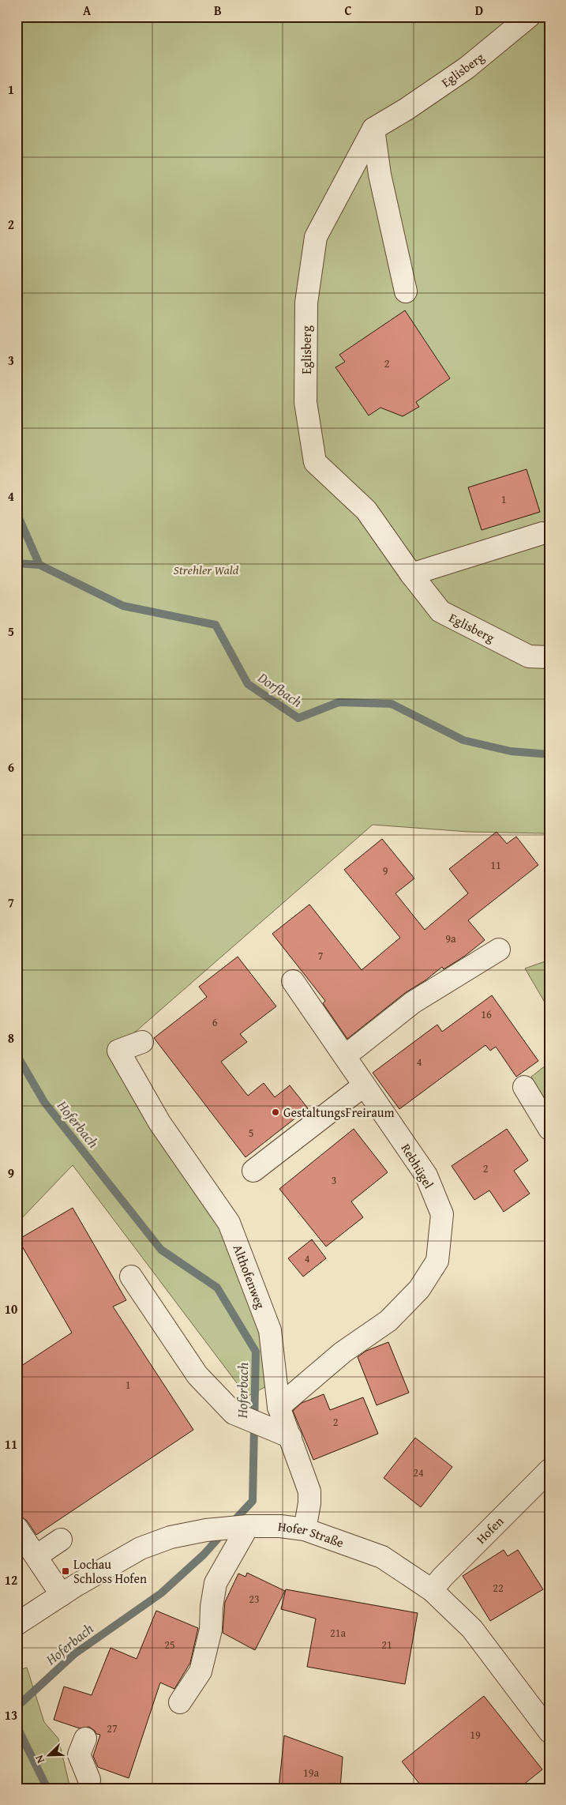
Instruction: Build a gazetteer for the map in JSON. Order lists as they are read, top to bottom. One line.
{"streets":{"street":["Eglisberg","Rebhügel","Althofenweg","Hofen","Hofer Straße"]},"crossings":[["Rebhügel","Althofenweg"],["Althofenweg","Hofer Straße"],["Hofen","Hofer Straße"]],"water":["Dorfbach","Hoferbach"],"parks":["Strehler Wald"],"places":{"other":["GestaltungsFreiraum"],"transit":["Lochau Schloss Hofen"]},"house_numbers":["2","1","11","9","9a","7","16","6","4","5","2","3","4","1","2","24","22","23","21a","25","21","27","19","19a"],"north":"bottom left","grid":{"columns":["A","B","C","D"],"rows":["1","2","3","4","5","6","7","8","9","10","11","12","13"]}}
